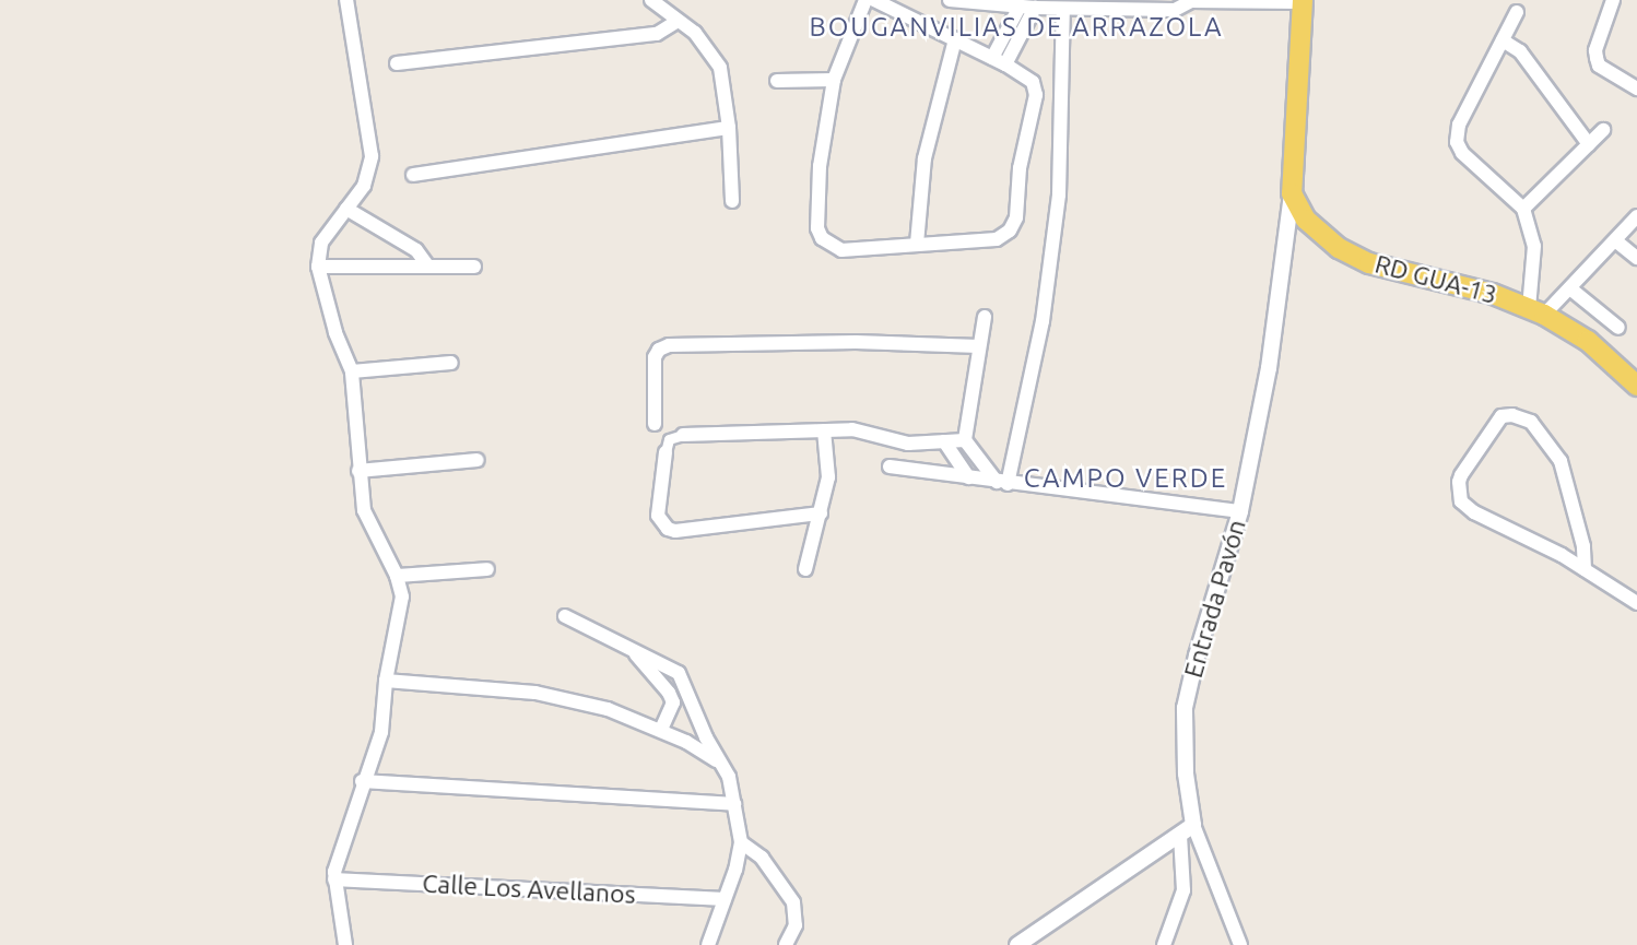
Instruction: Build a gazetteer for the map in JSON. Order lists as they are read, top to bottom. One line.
{"streets":{"main road":["RD GUA-13"],"street":["Entrada Pavón","Calle Los Avellanos"]},"crossings":[["RD GUA-13","Entrada Pavón"]],"districts":["BOUGANVILIAS DE ARRAZOLA","CAMPO VERDE"]}
